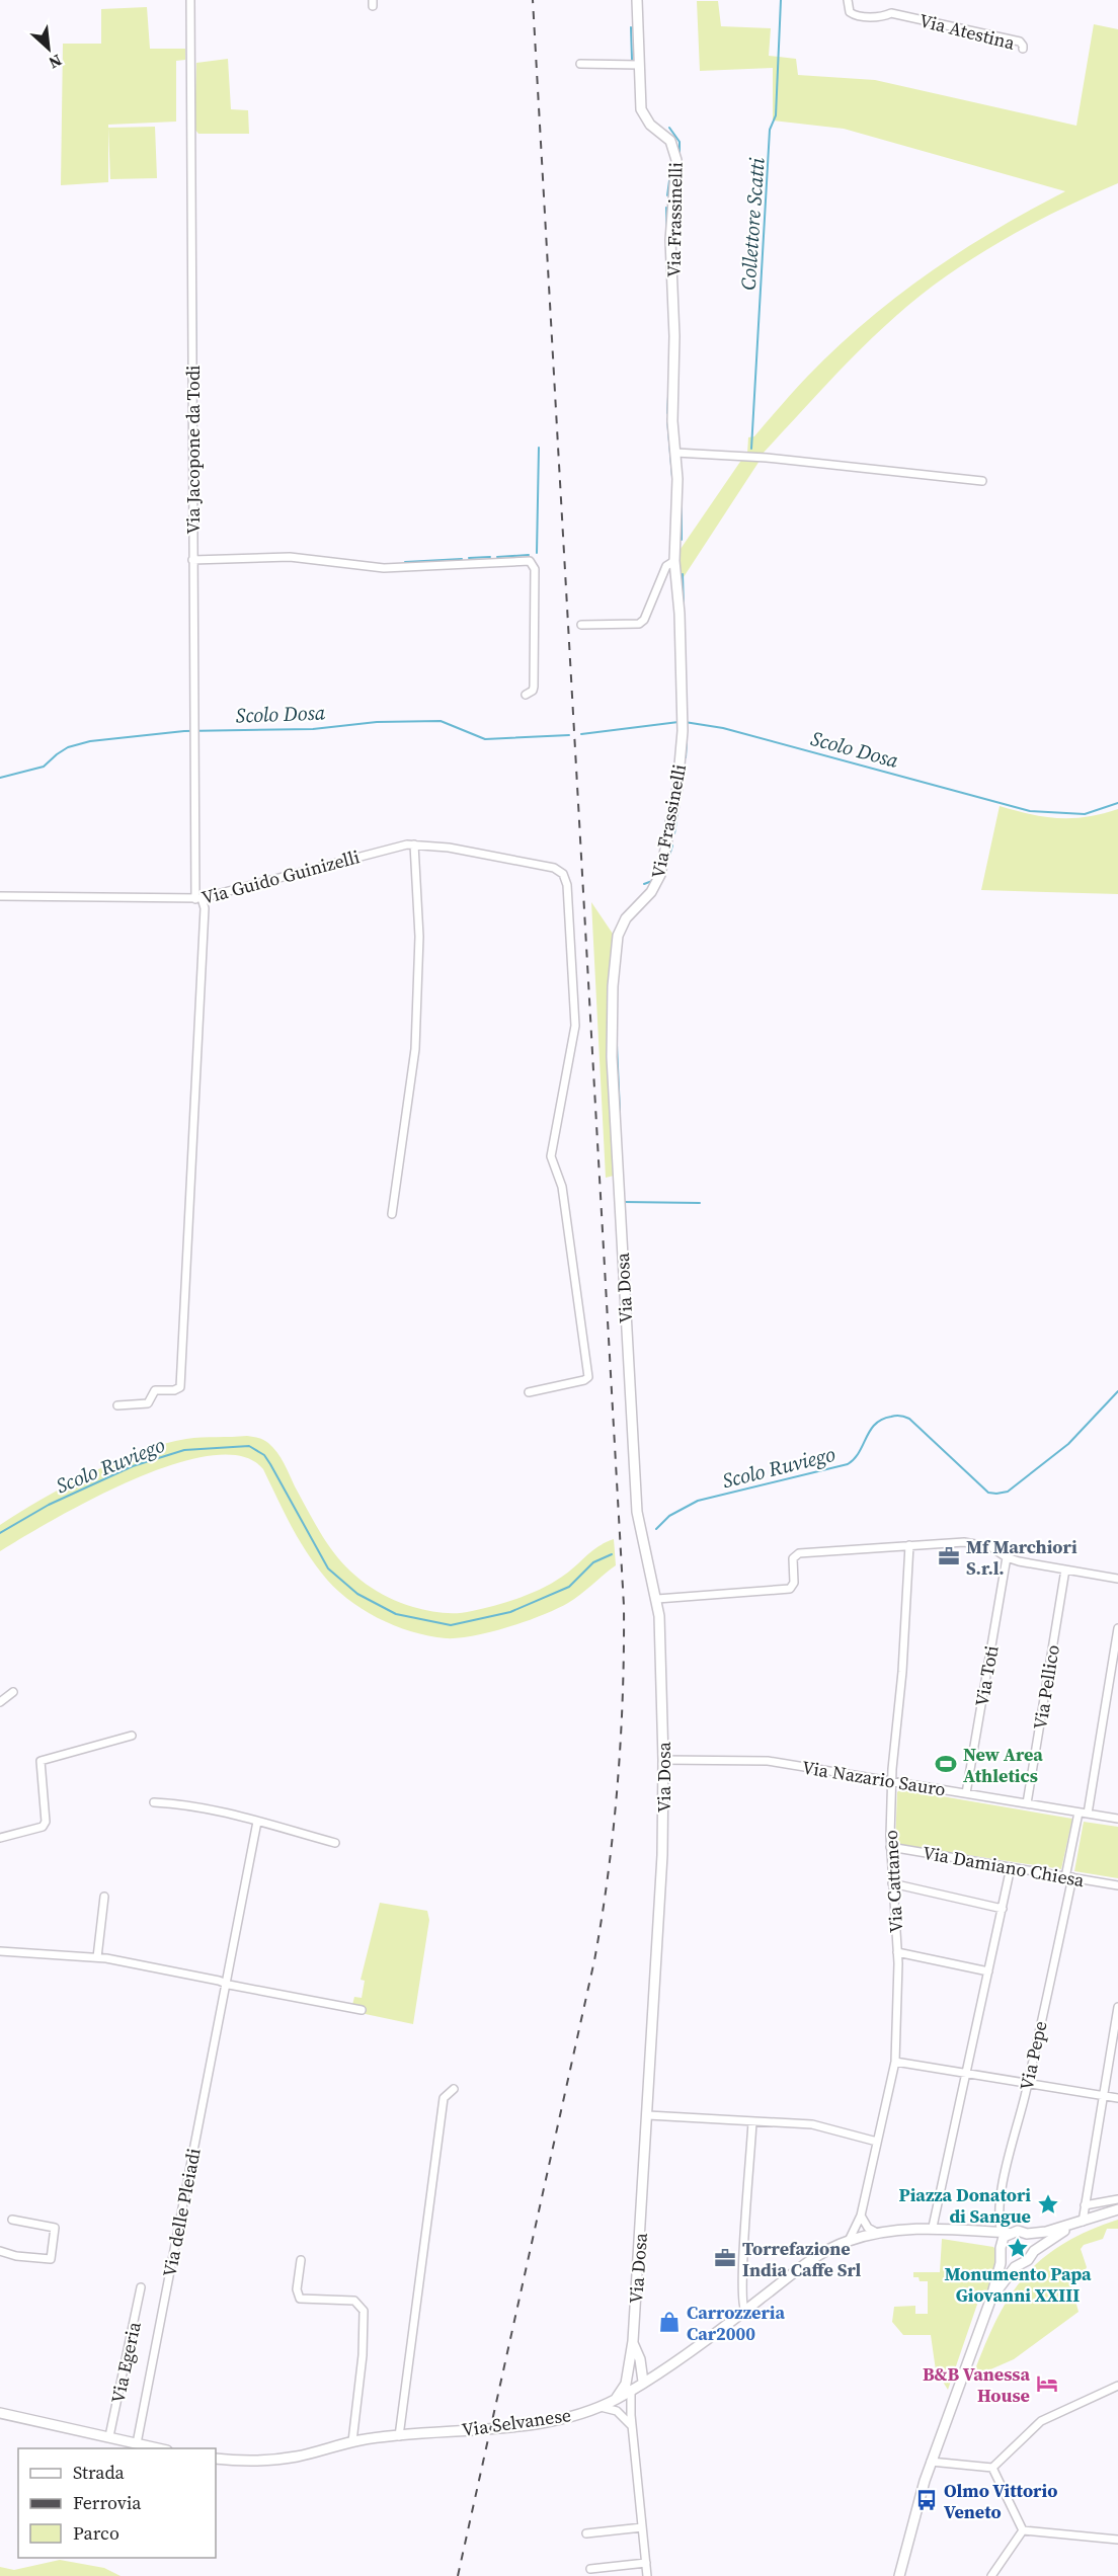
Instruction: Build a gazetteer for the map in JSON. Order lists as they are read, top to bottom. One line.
{"streets":{"street":["Via Atestina","Via Frassinelli","Via Jacopone da Todi","Via Guido Guinizelli","Via Dosa","Via Toti","Via Pellico","Via Nazario Sauro","Via Damiano Chiesa","Via Cattaneo","Via Pepe","Via delle Pleiadi","Via Egeria","Via Selvanese"]},"crossings":[["Via Frassinelli","Via Dosa"],["Via Jacopone da Todi","Via Guido Guinizelli"],["Via Dosa","Via Nazario Sauro"],["Via Dosa","Via Selvanese"],["Via Toti","Via Nazario Sauro"],["Via Pellico","Via Nazario Sauro"],["Via Nazario Sauro","Via Cattaneo"],["Via Nazario Sauro","Via Pepe"],["Via Damiano Chiesa","Via Cattaneo"],["Via Damiano Chiesa","Via Pepe"],["Via Cattaneo","Via Selvanese"],["Via Pepe","Via Selvanese"]],"water":["Collettore Scatti","Scolo Dosa","Scolo Ruviego"],"places":{"office":["Mf Marchiori S.r.l.","Torrefazione India Caffe Srl"],"sports":["New Area Athletics"],"place":["Piazza Donatori di Sangue","Monumento Papa Giovanni XXIII"],"shop":["Carrozzeria Car2000"],"hotel":["B&B Vanessa House"],"bus stop":["Olmo Vittorio Veneto"]},"legend":["Strada","Ferrovia","Parco"],"north":"bottom right"}
